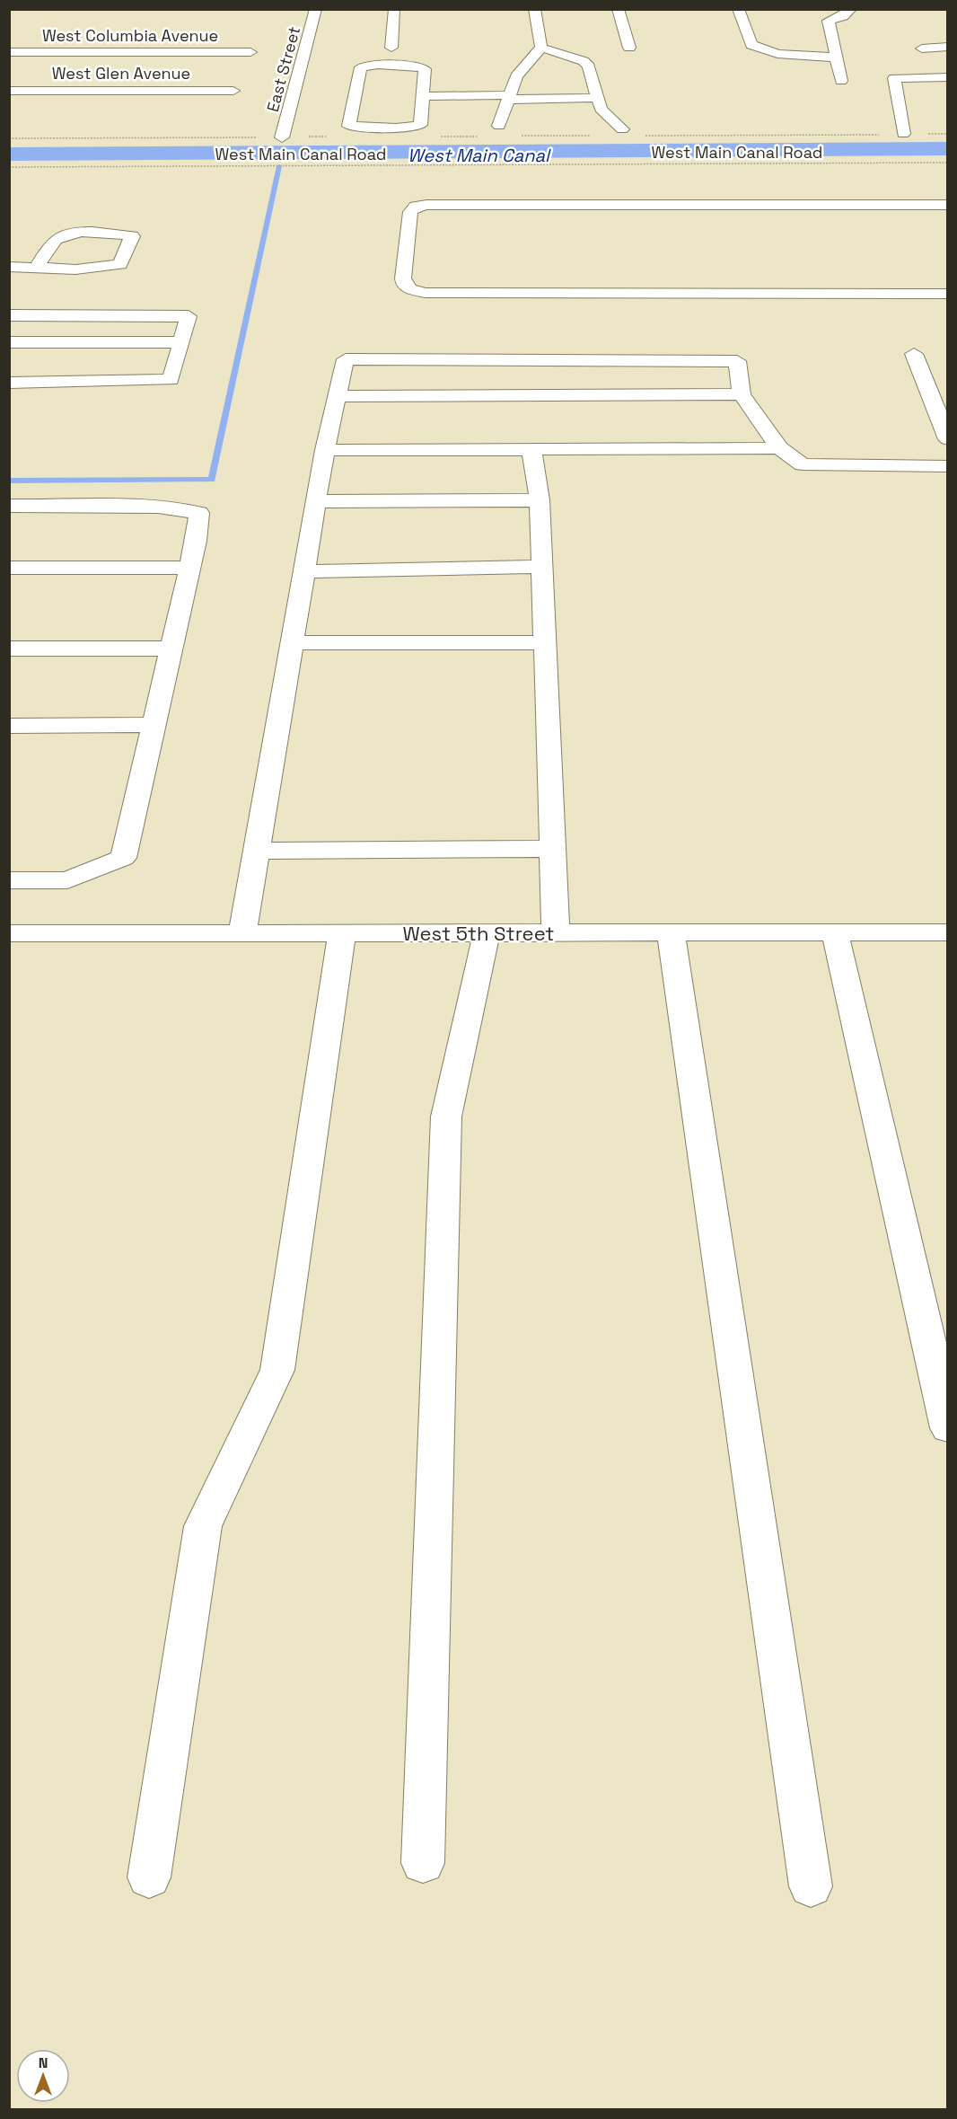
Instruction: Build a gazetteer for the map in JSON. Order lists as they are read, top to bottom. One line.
{"streets":{"street":["West Columbia Avenue","East Street","West Glen Avenue","West 5th Street"],"path":["West Main Canal Road"]},"water":["West Main Canal"],"north":"top"}
